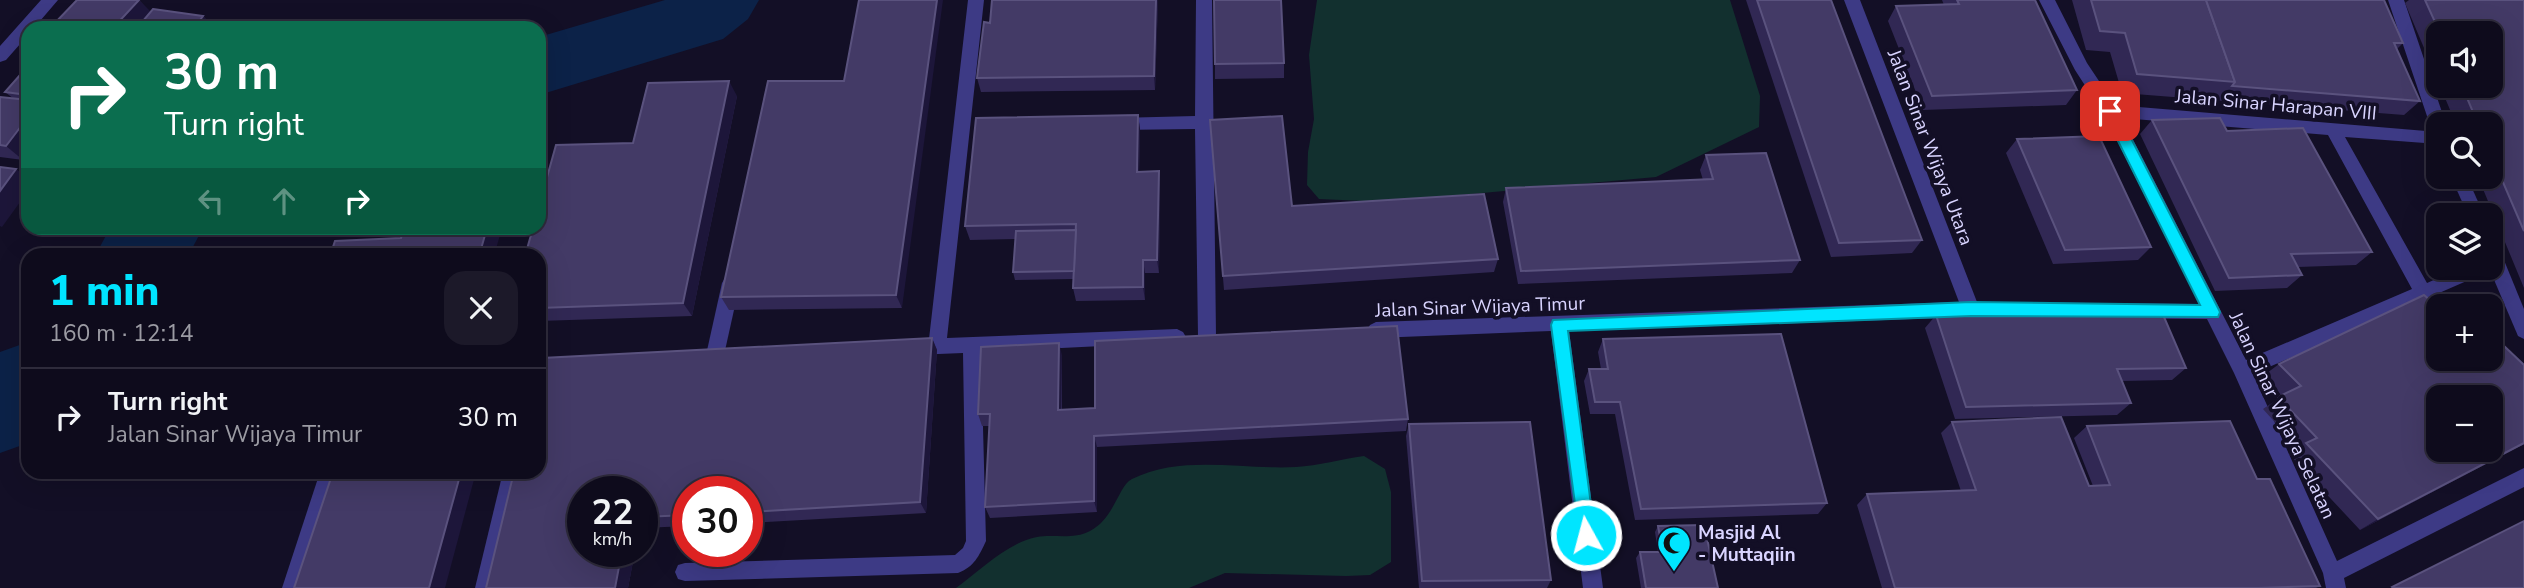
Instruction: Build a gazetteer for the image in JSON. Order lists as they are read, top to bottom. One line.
{"streets":{"street":["Jalan Sinar Harapan VIII","Jalan Sinar Wijaya Utara","Jalan Sinar Wijaya Timur","Jalan Sinar Wijaya Selatan"]},"crossings":[["Jalan Sinar Harapan VIII","Jalan Sinar Wijaya Selatan"],["Jalan Sinar Wijaya Utara","Jalan Sinar Wijaya Timur"],["Jalan Sinar Wijaya Timur","Jalan Sinar Wijaya Selatan"]],"places":{"mosque":["Masjid Al - Muttaqiin"]},"page":{"map_buttons":["+","−"],"turn":["30 m","Turn right"],"heading":["1 min","160 m · 12:14"],"list":[{"name":"Turn right","note":"Jalan Sinar Wijaya Timur","value":"30 m"}],"speed":"22 km/h","limit":"30"}}
